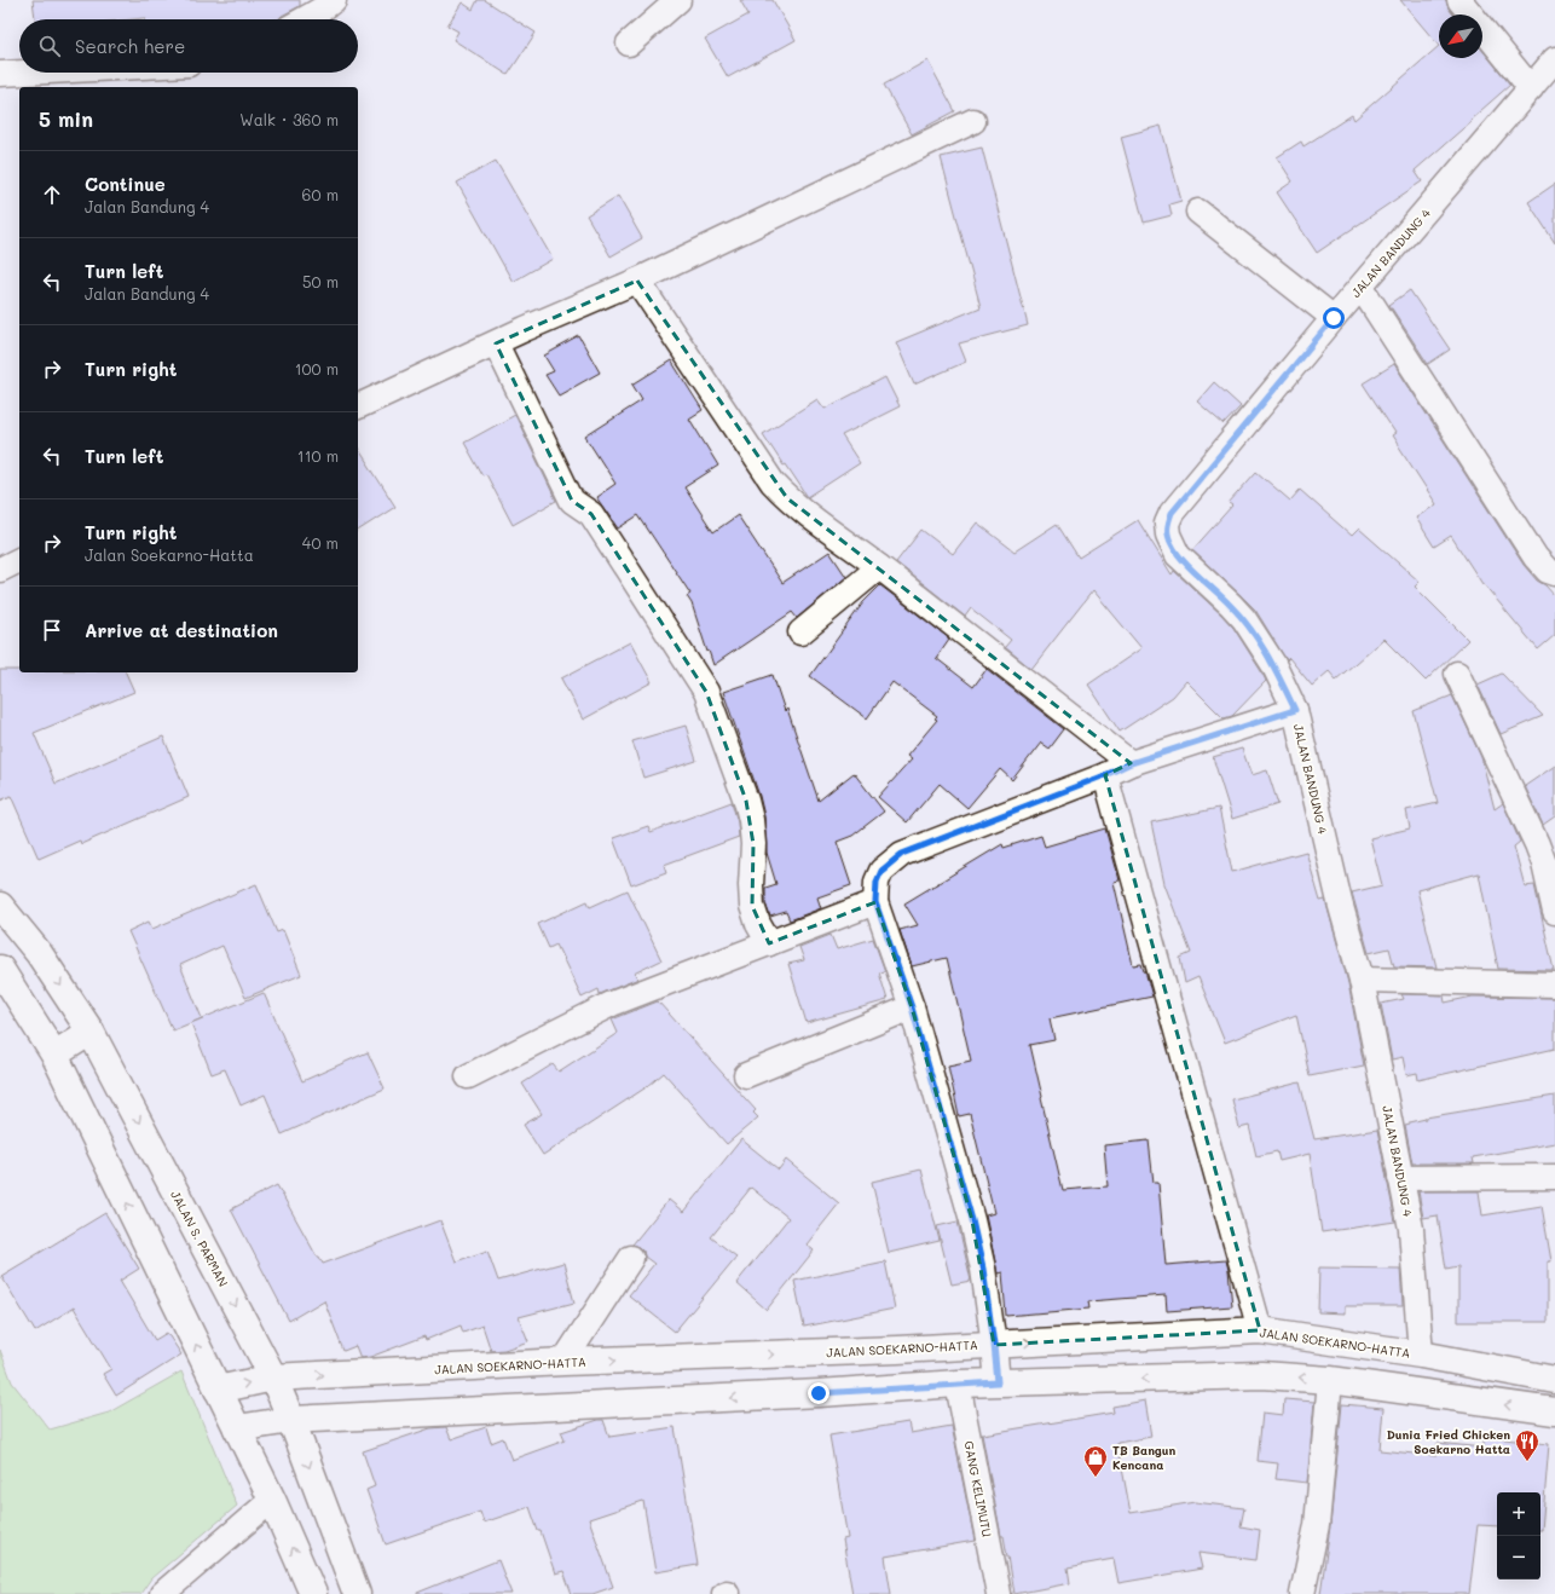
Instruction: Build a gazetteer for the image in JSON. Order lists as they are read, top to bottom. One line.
{"streets":{"main road":["JALAN S. PARMAN","JALAN SOEKARNO-HATTA"],"street":["JALAN BANDUNG 4","GANG KELIMUTU"]},"crossings":[["JALAN BANDUNG 4","JALAN SOEKARNO-HATTA"],["JALAN S. PARMAN","JALAN SOEKARNO-HATTA"]],"places":{"restaurant":["Dunia Fried Chicken Soekarno Hatta"],"shop":["TB Bangun Kencana"]},"north":"bottom left","page":{"search":"Search here","heading":["5 min","Walk · 360 m"],"list":[["Continue","Jalan Bandung 4","60 m"],["Turn left","Jalan Bandung 4","50 m"],["Turn right","100 m"],["Turn left","110 m"],["Turn right","Jalan Soekarno-Hatta","40 m"],"Arrive at destination"],"map_buttons":["+","−"]}}
